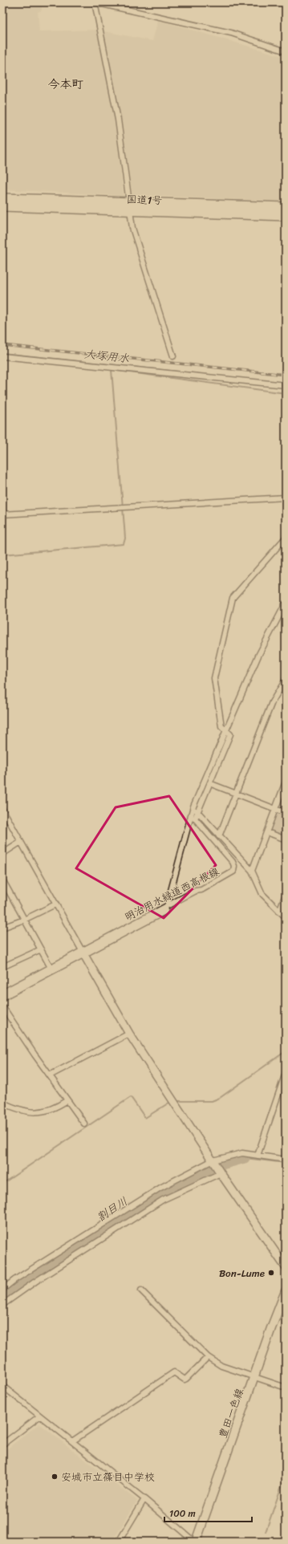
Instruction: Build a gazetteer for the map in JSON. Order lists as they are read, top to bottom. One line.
{"streets":{"highway":["国道1号"],"main road":["豊田一色線"],"street":["明治用水緑道西高根線"]},"districts":["今本町"],"water":["大塚用水","割目川"],"places":["Bon-Lume","安城市立篠目中学校"],"scale_bar":"100 m"}
